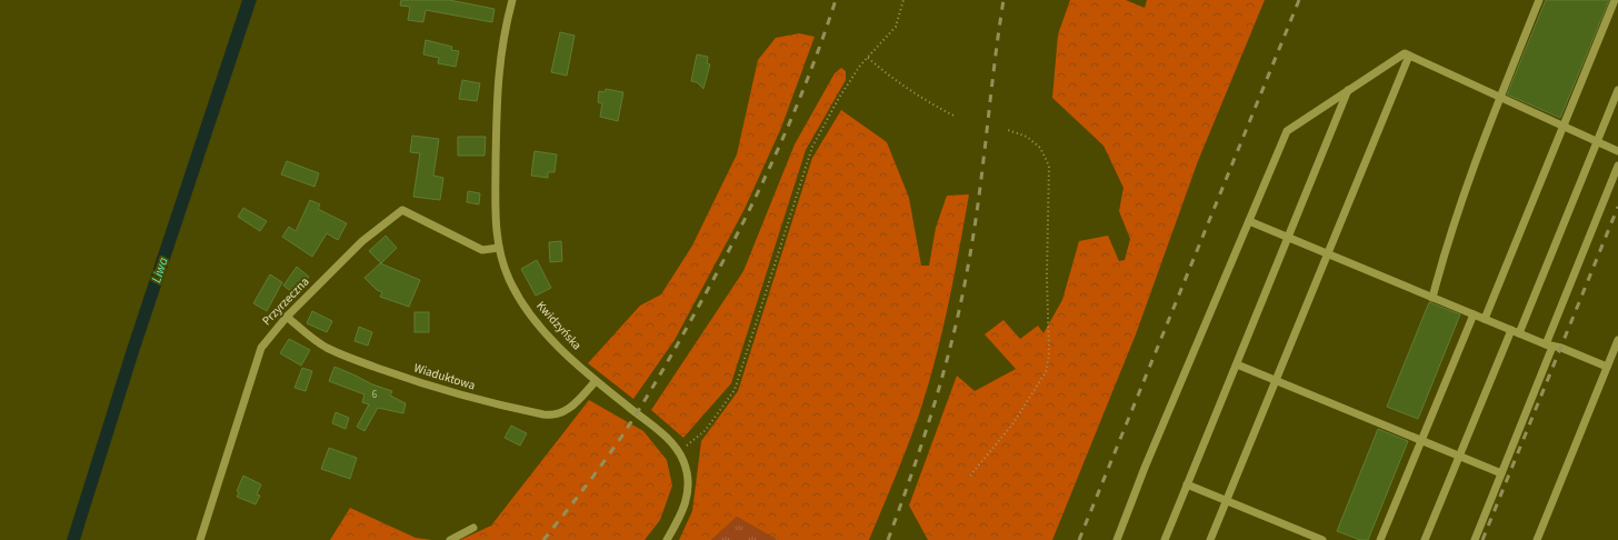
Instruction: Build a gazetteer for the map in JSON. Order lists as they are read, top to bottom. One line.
{"streets":{"street":["Przyrzeczna","Kwidzyńska","Wiaduktowa"]},"crossings":[["Przyrzeczna","Kwidzyńska"],["Przyrzeczna","Wiaduktowa"],["Kwidzyńska","Wiaduktowa"]],"water":["Liwa"],"house_numbers":["6"]}
